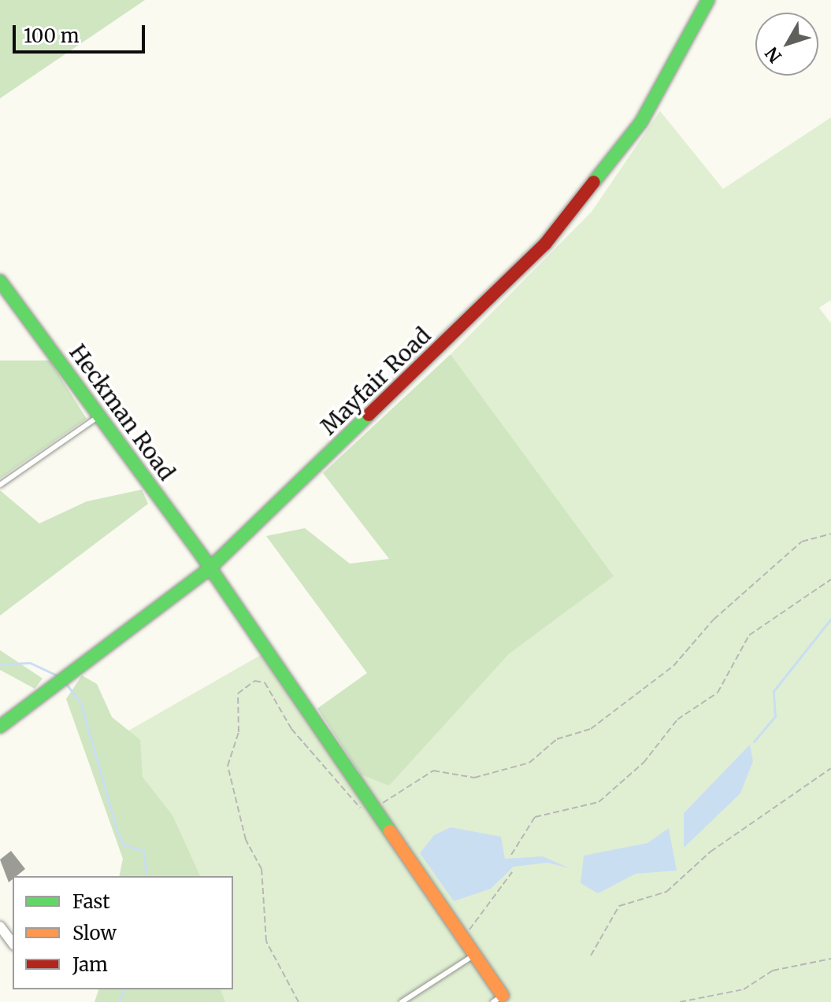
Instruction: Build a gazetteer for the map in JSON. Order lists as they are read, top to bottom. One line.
{"streets":{"street":["Mayfair Road","Heckman Road"]},"crossings":[["Mayfair Road","Heckman Road"]],"legend":["Fast","Slow","Jam"],"scale_bar":"100 m","north":"bottom left"}
